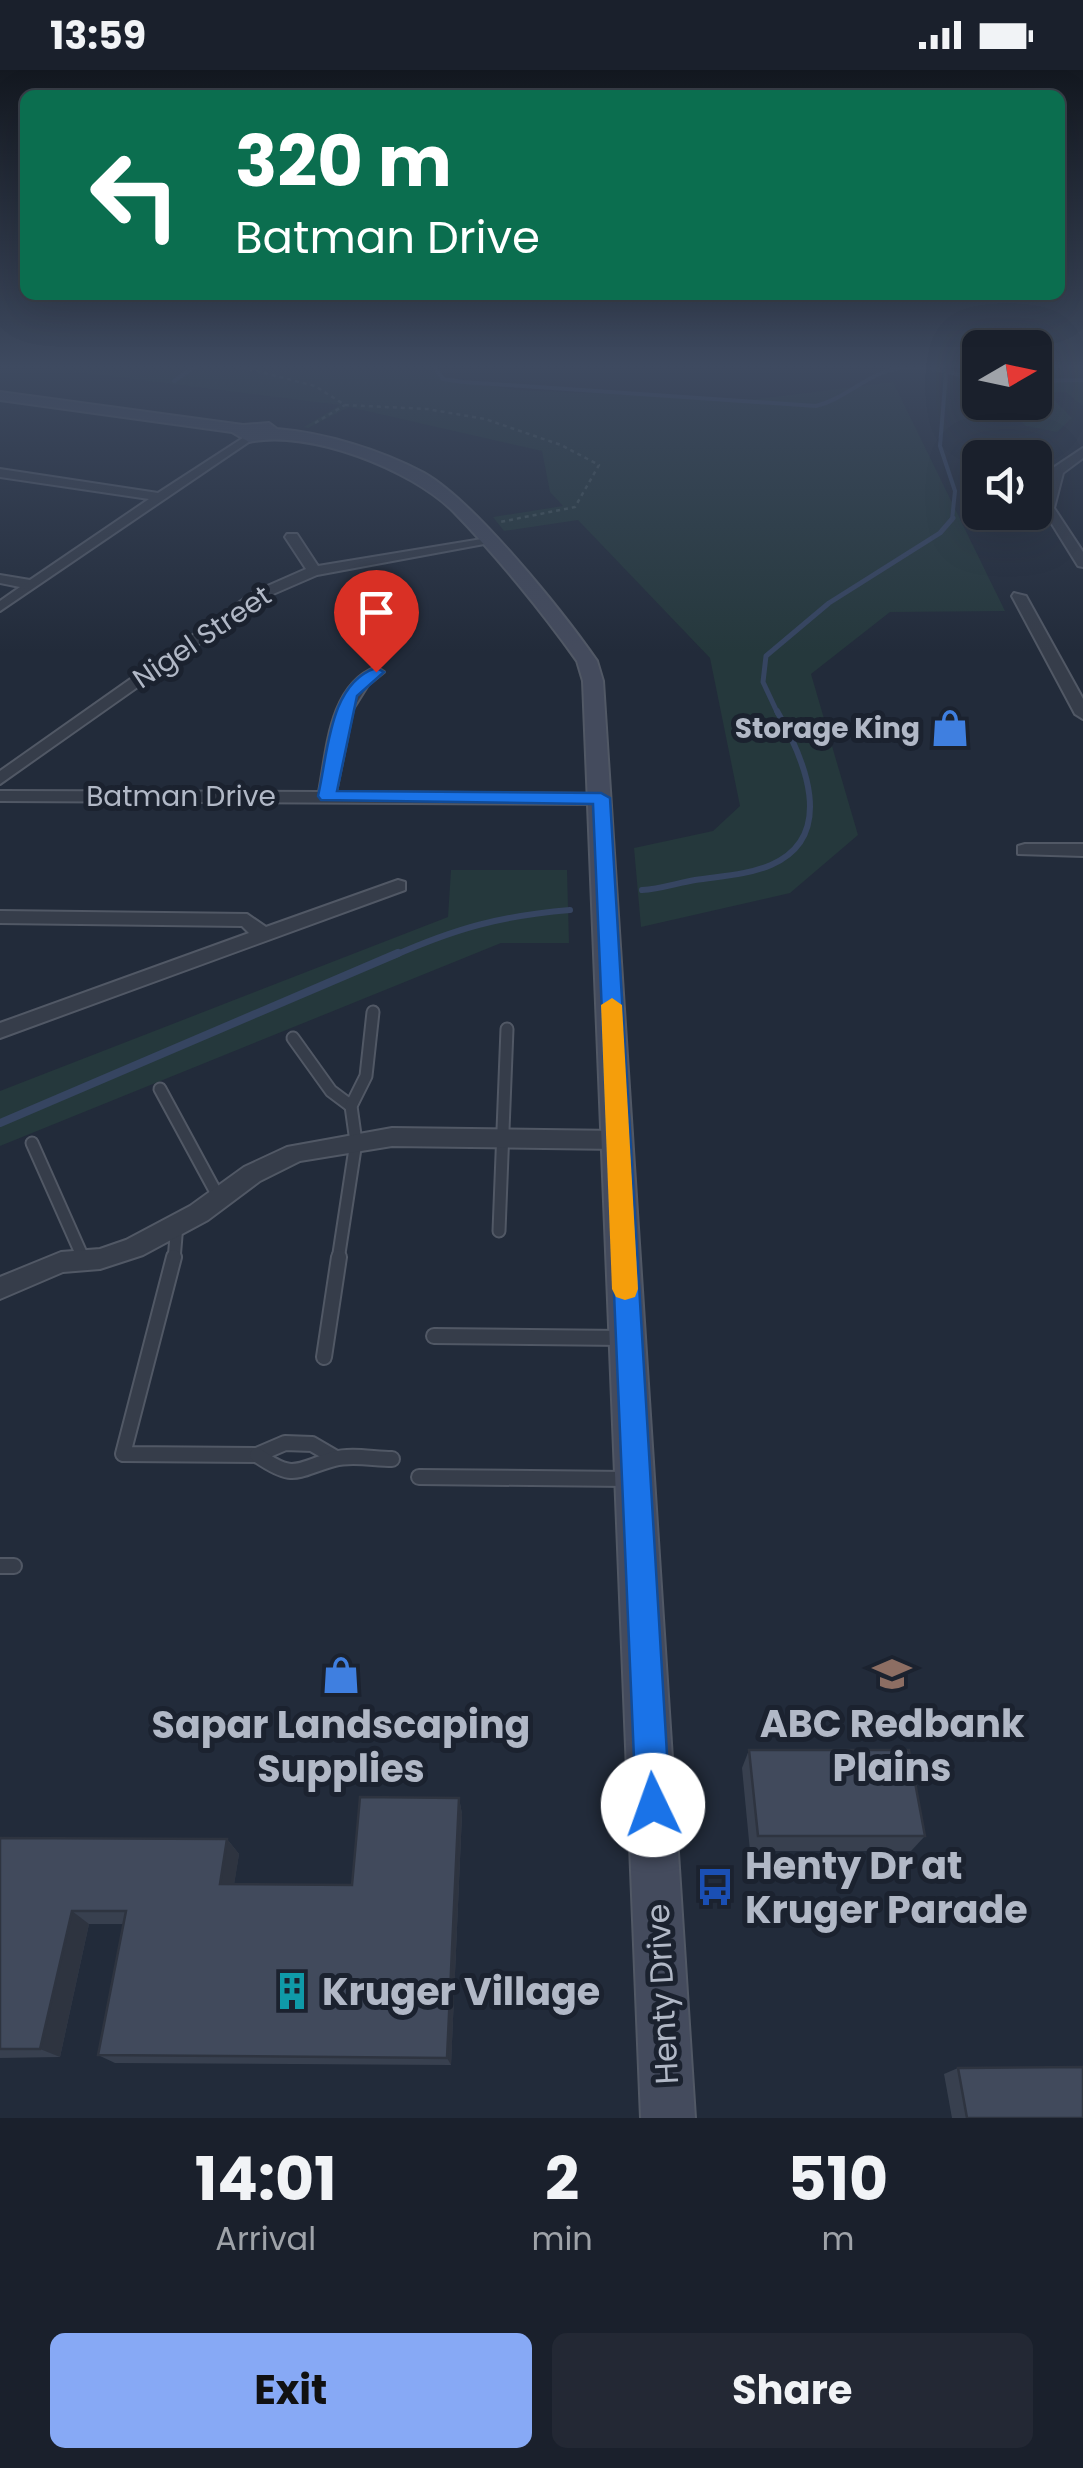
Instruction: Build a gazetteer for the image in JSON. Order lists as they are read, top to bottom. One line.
{"streets":{"street":["Nigel Street","Batman Drive","Henty Drive"]},"crossings":[["Nigel Street","Henty Drive"],["Batman Drive","Henty Drive"]],"places":{"shop":["Storage King","Sapar Landscaping Supplies"],"school or university":["ABC Redbank Plains"],"bus stop":["Henty Dr at Kruger Parade"],"building":["Kruger Village"]},"north":"right","page":{"status":"13:59","turn":["320 m","Batman Drive"],"eta":["14:01","Arrival","2","min","510","m"],"buttons":["Exit","Share"]}}
